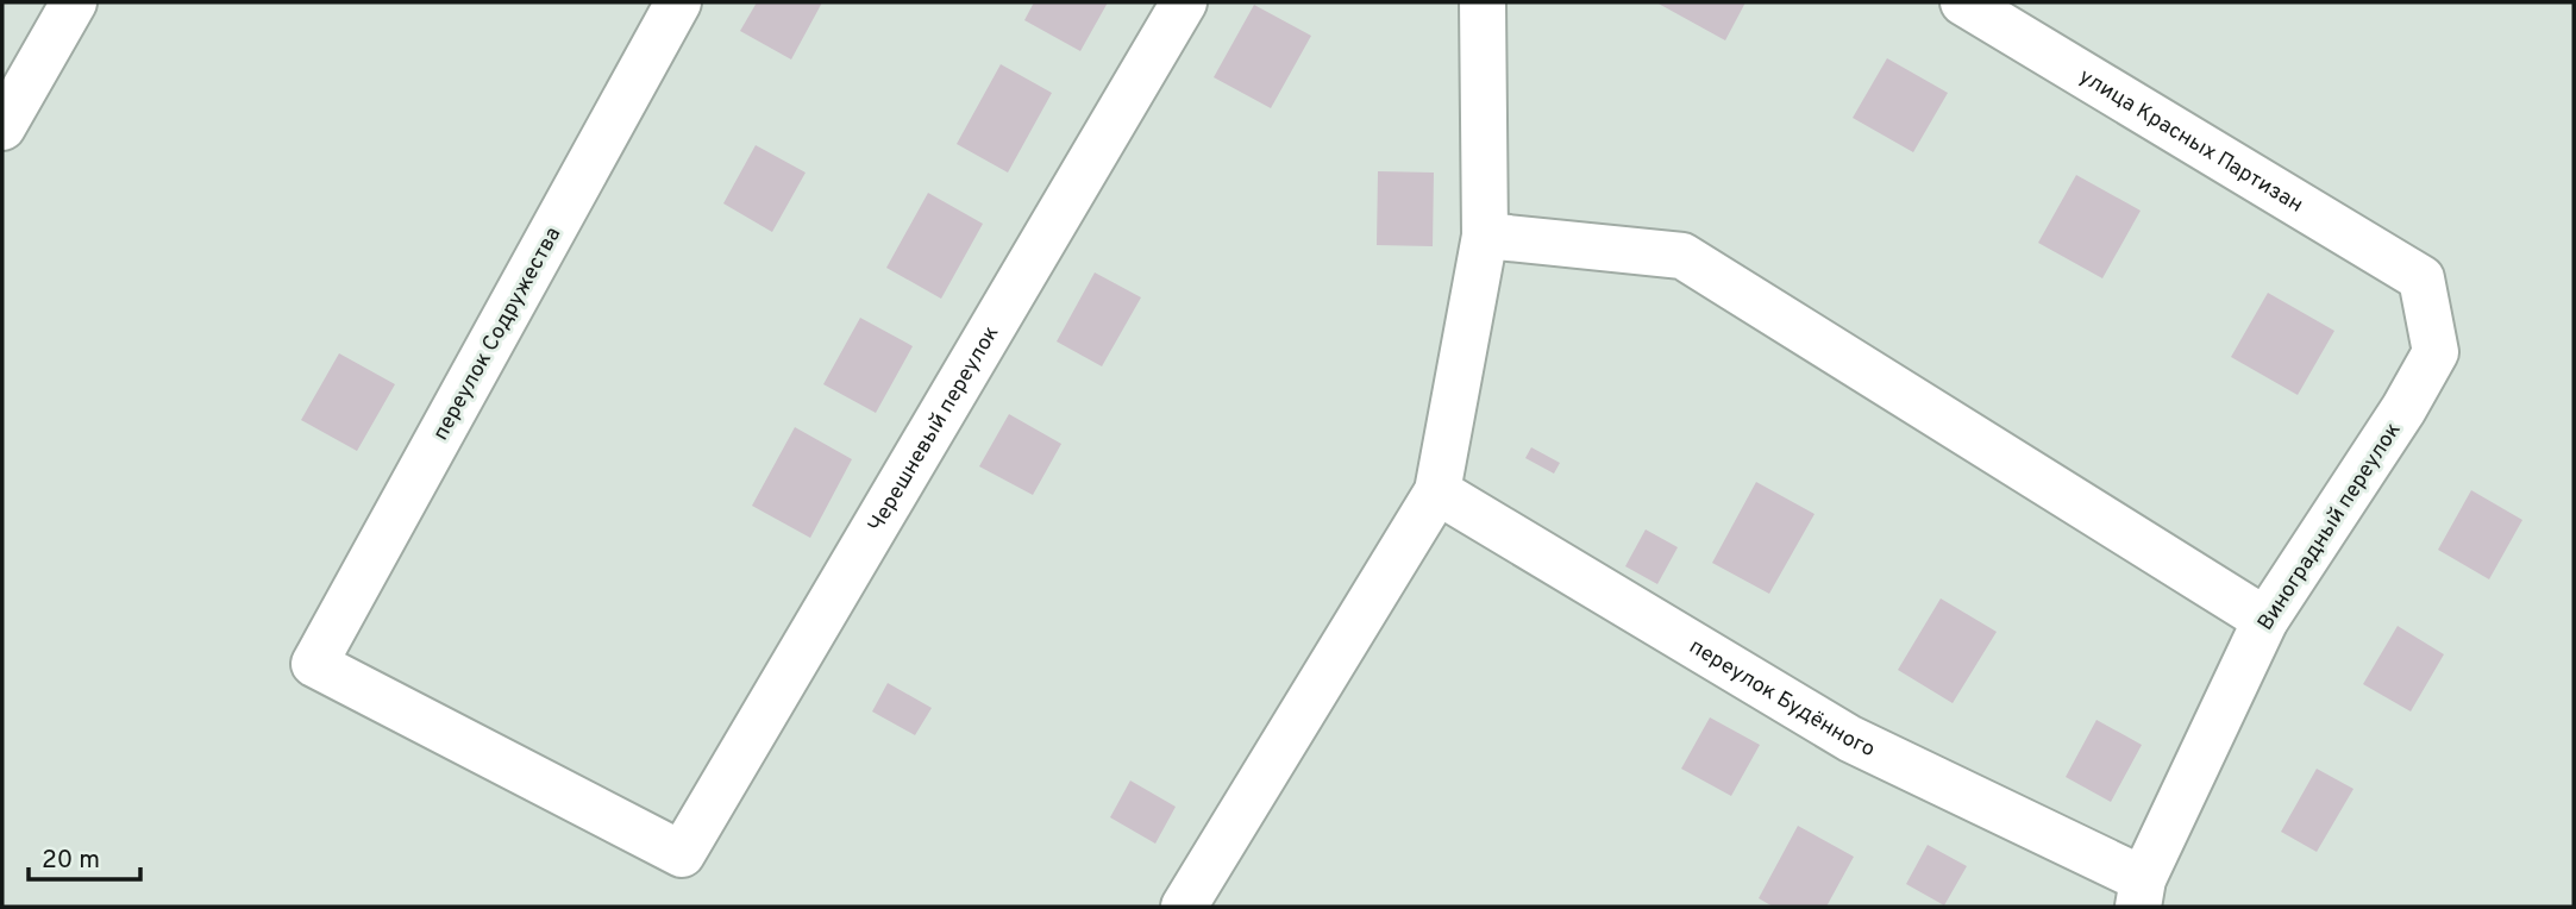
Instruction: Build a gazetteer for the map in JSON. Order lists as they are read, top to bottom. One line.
{"streets":{"street":["улица Красных Партизан","переулок Содружества","Черешневый переулок","Виноградный переулок","переулок Будённого"]},"crossings":[["улица Красных Партизан","Виноградный переулок"],["переулок Содружества","Черешневый переулок"],["Виноградный переулок","переулок Будённого"]],"scale_bar":"20 m"}
